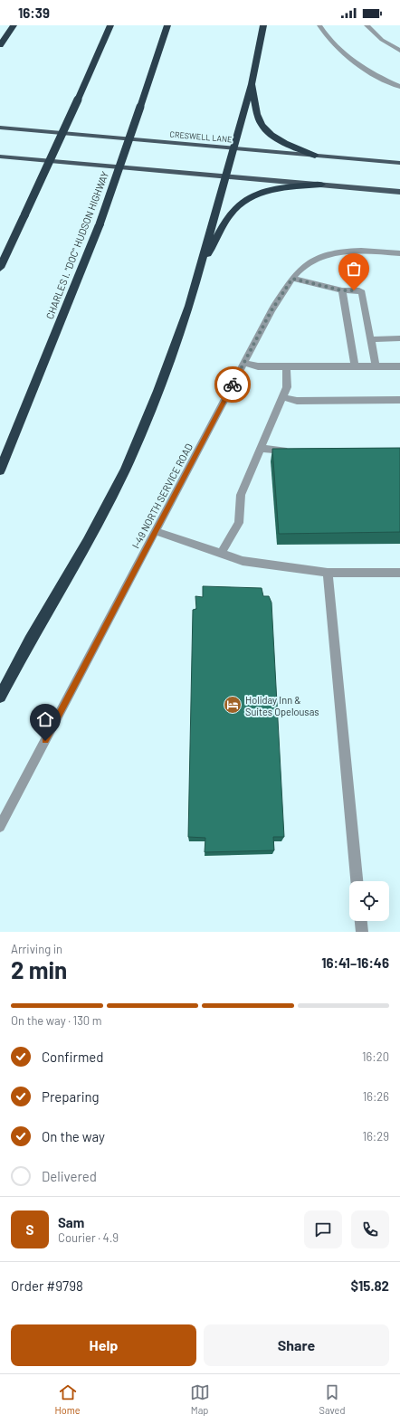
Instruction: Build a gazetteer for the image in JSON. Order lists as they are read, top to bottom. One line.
{"streets":{"highway":["CHARLES I. \"DOC\" HUDSON HIGHWAY"],"main road":["CRESWELL LANE"],"street":["I-49 NORTH SERVICE ROAD"]},"places":{"hotel":["Holiday Inn & Suites Opelousas"]},"page":{"status":"16:39","heading":["2 min","Arriving in","16:41–16:46"],"panel":["Sam","Courier · 4.9","Order #9798","$15.82"],"bar":"On the way · 130 m","list":[["Confirmed","16:20"],["Preparing","16:26"],["On the way","16:29"],"Delivered"],"round":"S","buttons":["Help","Share"],"tabs":["Home","Map","Saved"]}}
